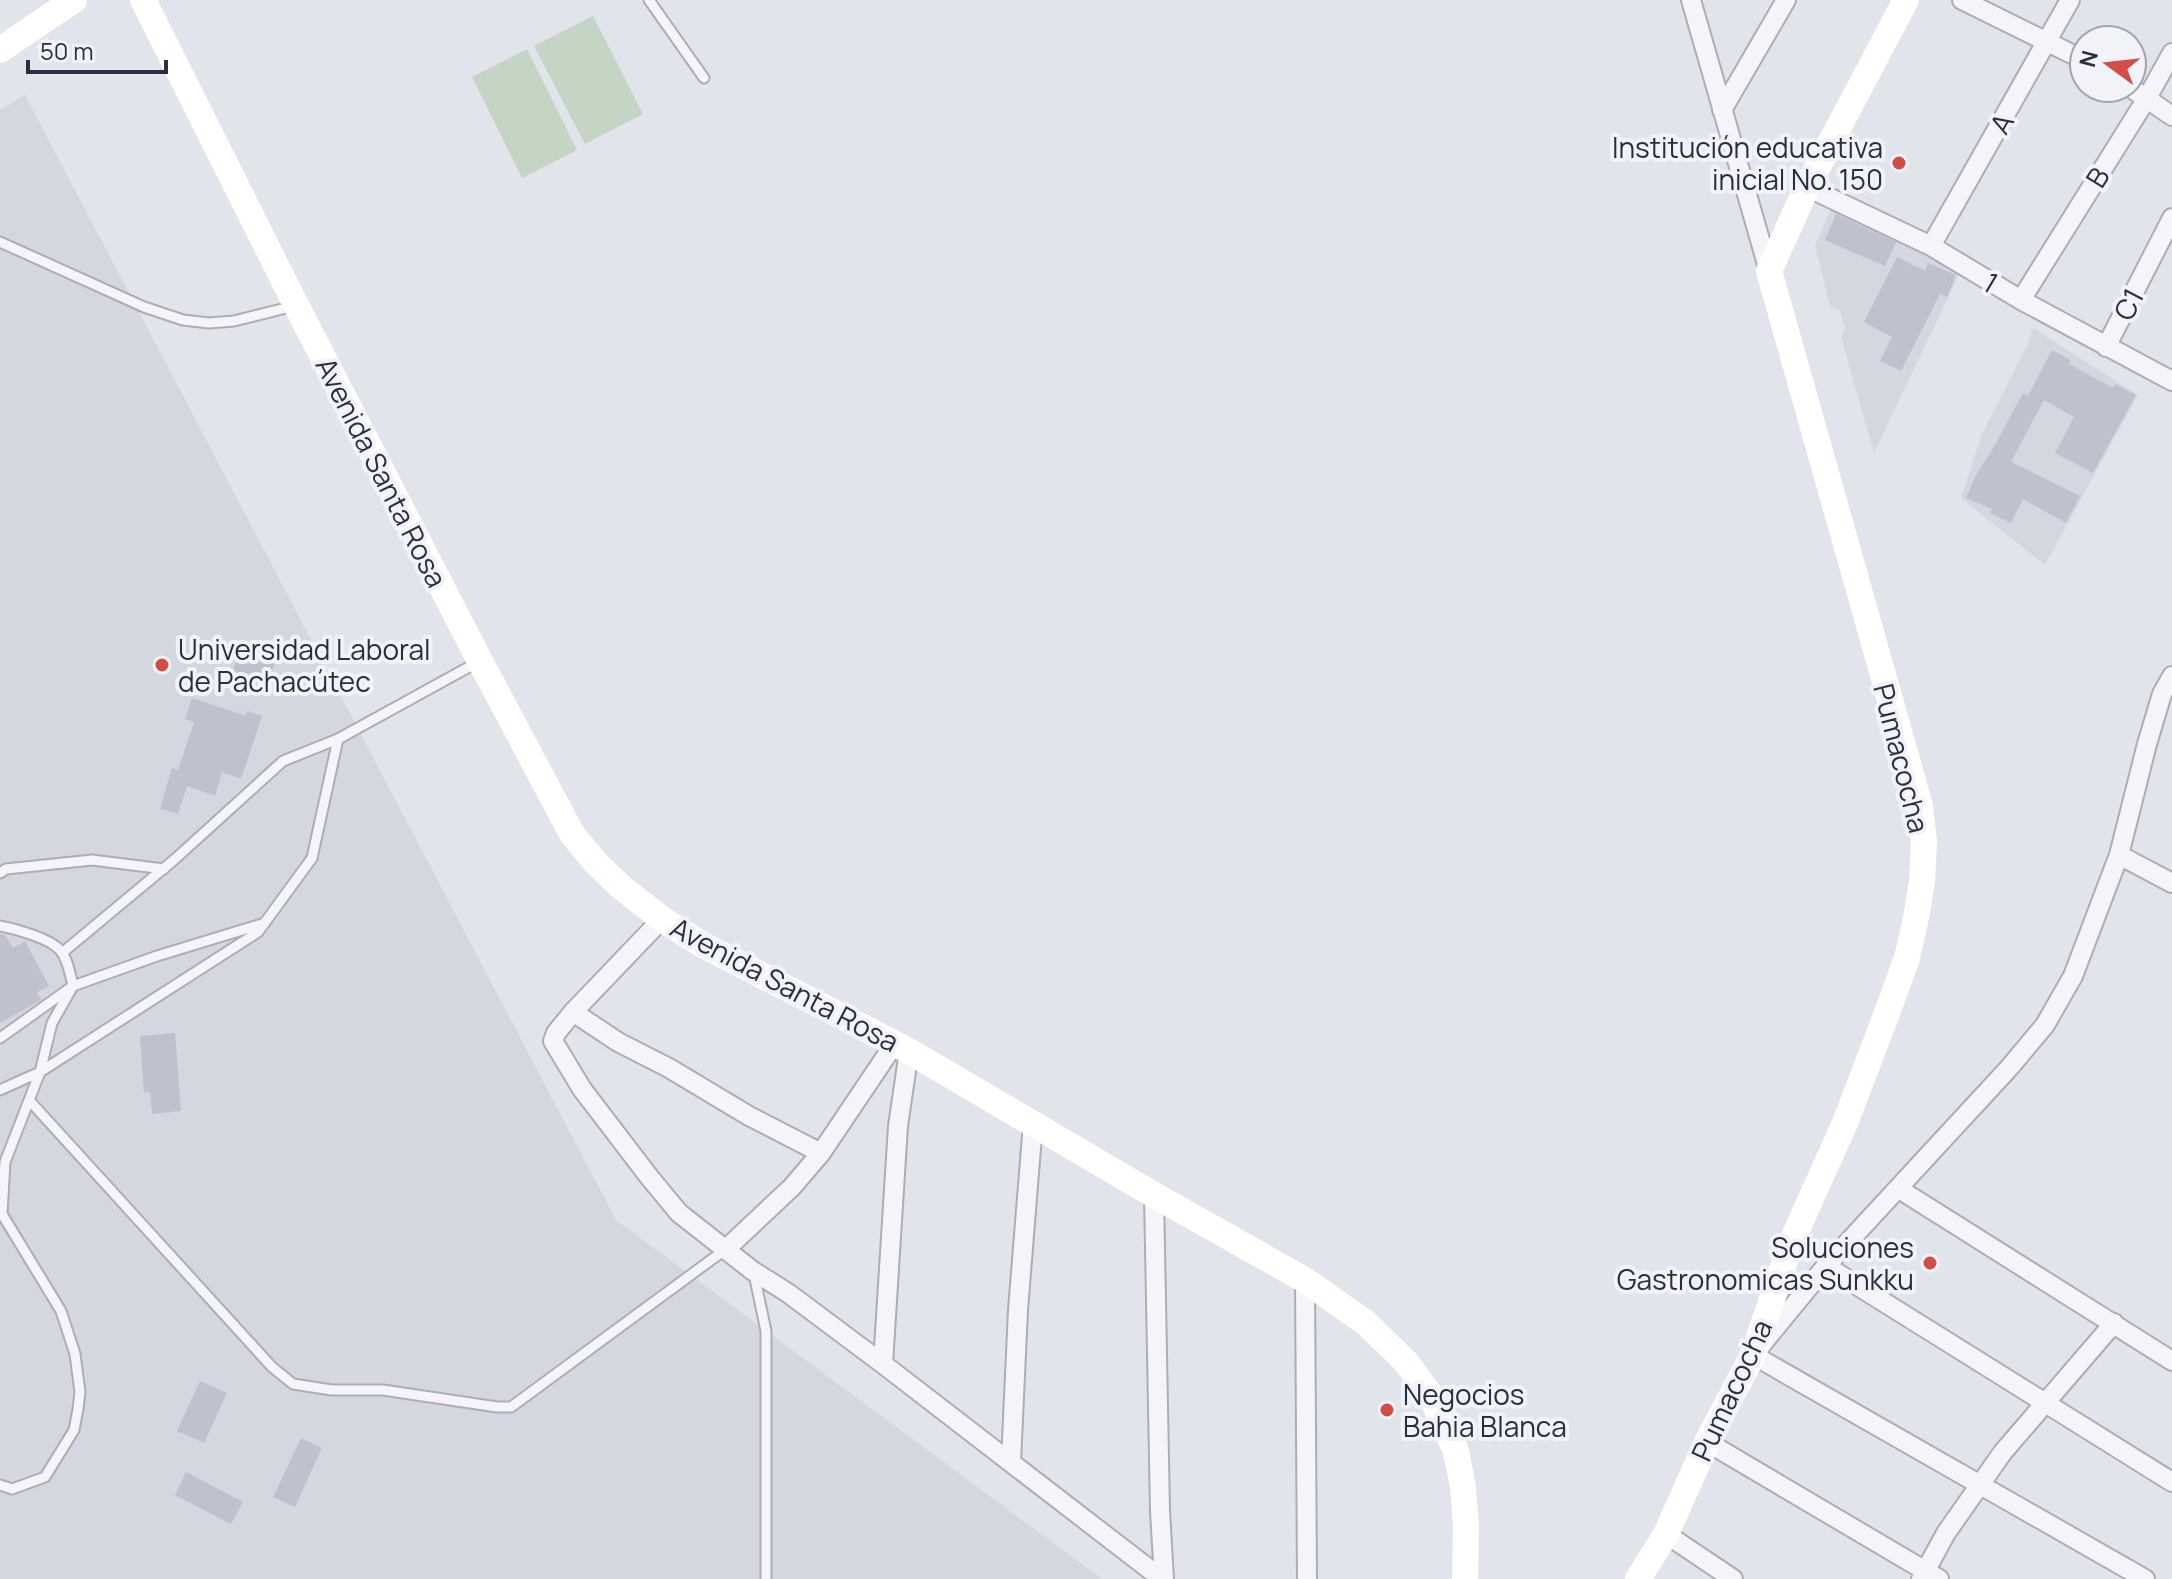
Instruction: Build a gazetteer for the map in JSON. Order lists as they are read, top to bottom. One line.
{"streets":{"street":["A","B","1","C1","Avenida Santa Rosa","Pumacocha"]},"crossings":[["A","1"],["B","1"],["1","C1"]],"places":["Institución educativa inicial No. 150","Universidad Laboral de Pachacútec","Soluciones Gastronomicas Sunkku","Negocios Bahia Blanca"],"scale_bar":"50 m","north":"left"}
